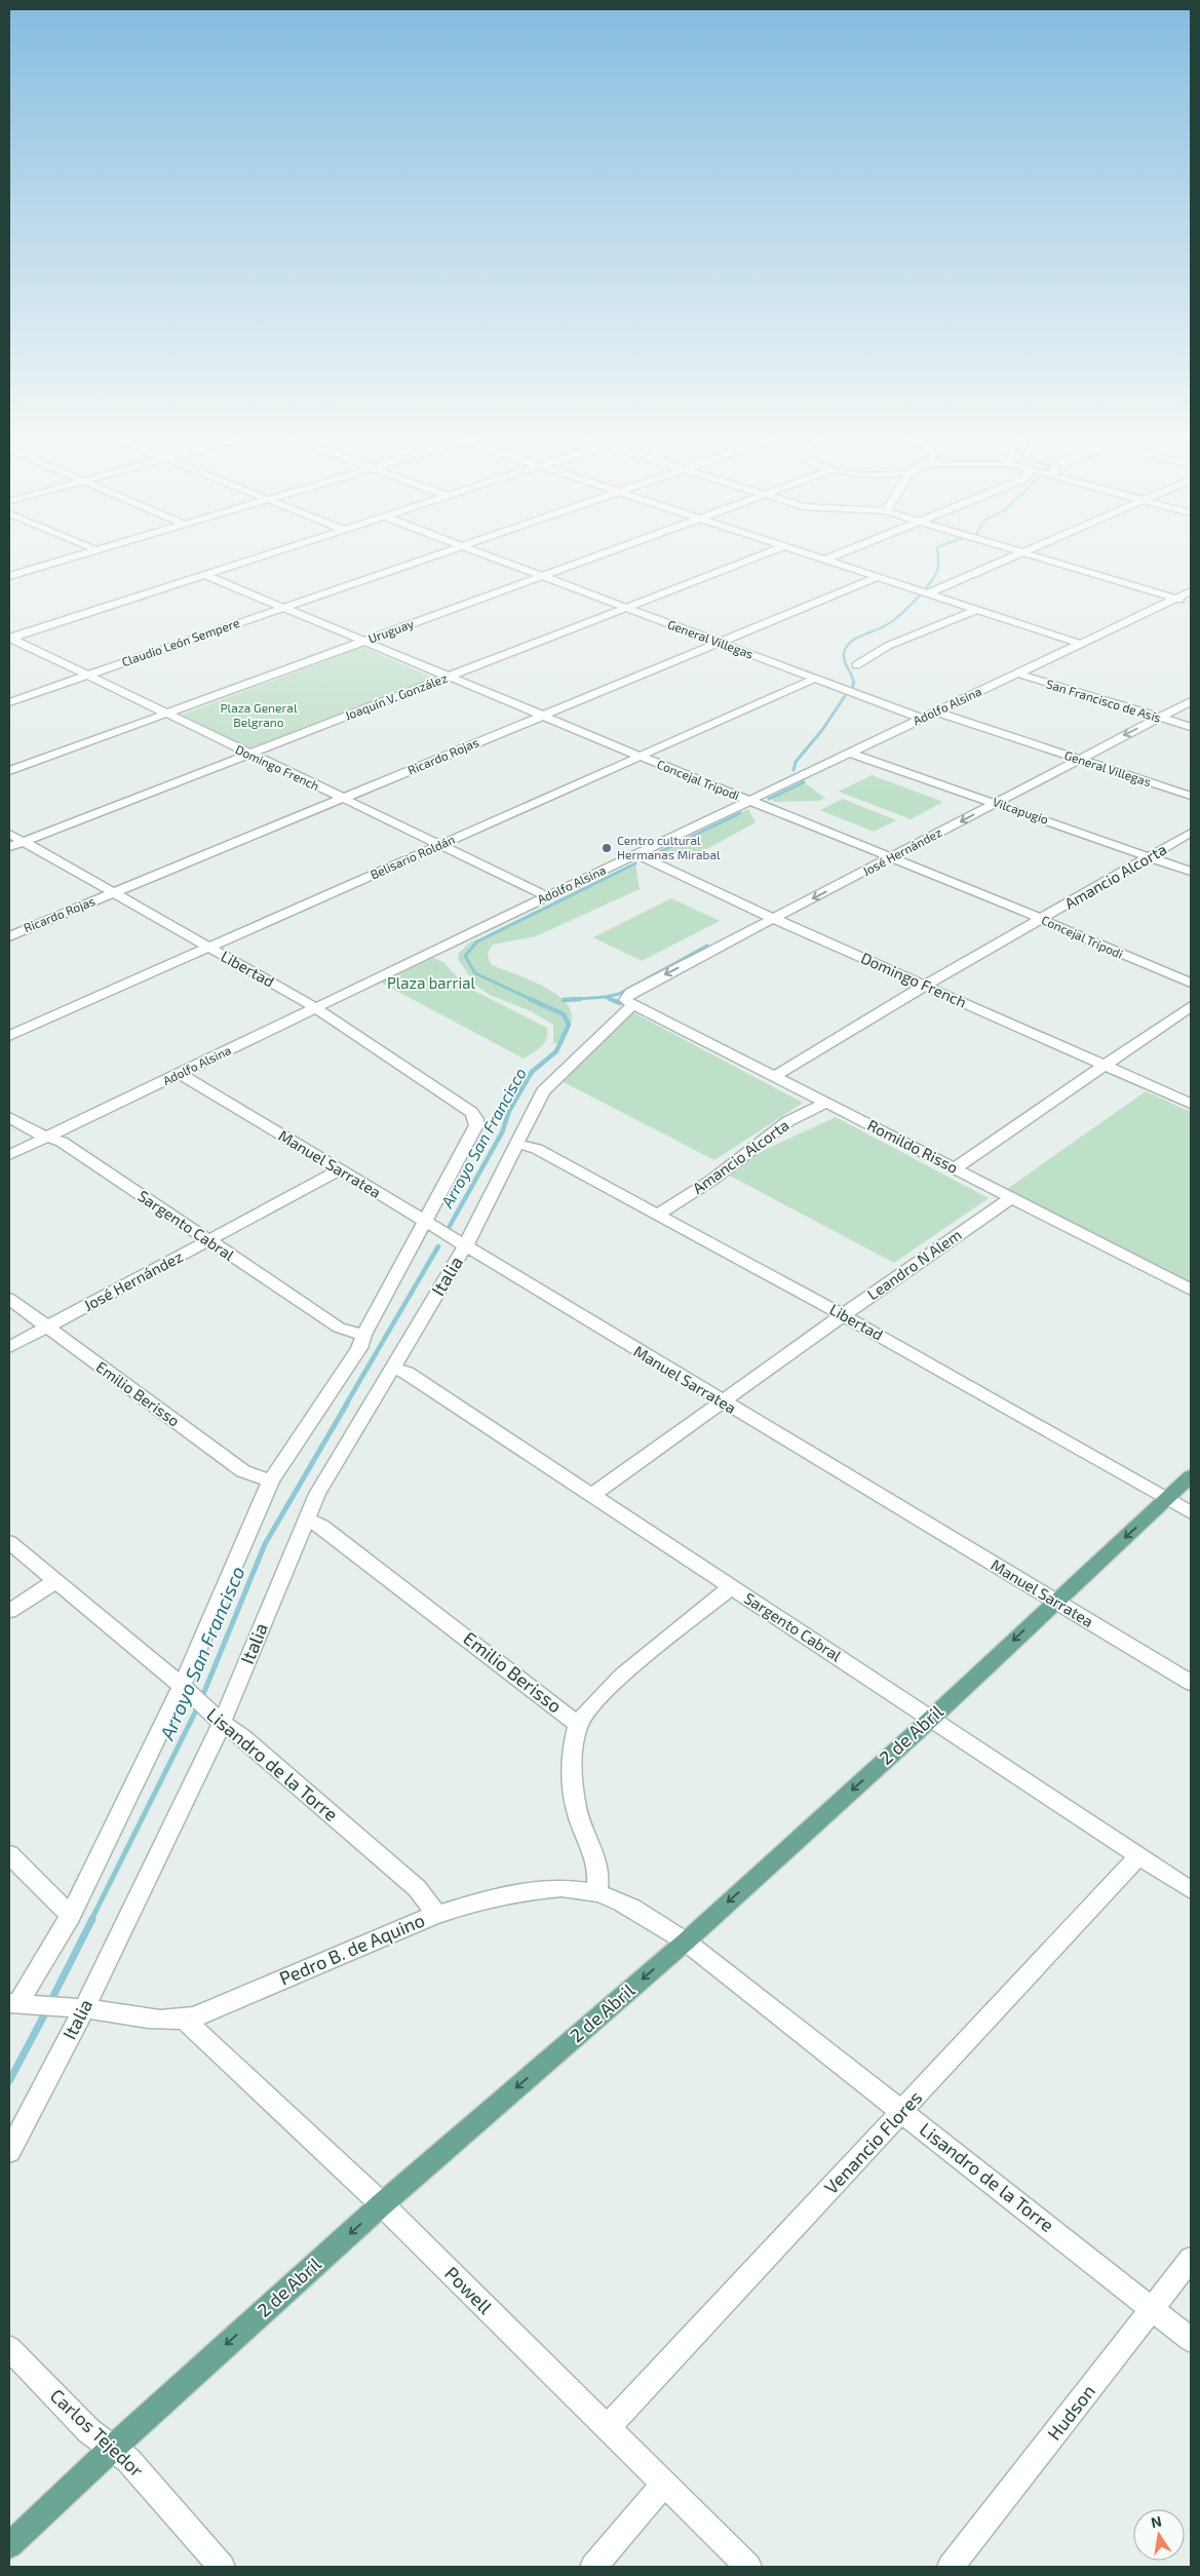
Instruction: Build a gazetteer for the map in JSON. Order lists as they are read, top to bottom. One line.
{"streets":{"main road":["2 de Abril"],"street":["Uruguay","General Villegas","Claudio León Sempere","Joaquín V. González","San Francisco de Asís","Adolfo Alsina","Ricardo Rojas","Domingo French","Concejal Tripodi","Vilcapugio","José Hernández","Belisario Roldán","Amancio Alcorta","Libertad","Romildo Risso","Manuel Sarratea","Sargento Cabral","Leandro N Alem","Italia","Emilio Berisso","Lisandro de la Torre","Pedro B. de Aquino","Venancio Flores","Powell","Hudson","Carlos Tejedor"]},"crossings":[["Uruguay","General Villegas"],["Uruguay","Domingo French"],["Uruguay","Concejal Tripodi"],["General Villegas","Joaquín V. González"],["General Villegas","Adolfo Alsina"],["General Villegas","Ricardo Rojas"],["General Villegas","José Hernández"],["General Villegas","Belisario Roldán"],["Claudio León Sempere","Domingo French"],["Claudio León Sempere","Concejal Tripodi"],["Joaquín V. González","Domingo French"],["Joaquín V. González","Concejal Tripodi"],["Joaquín V. González","Libertad"],["San Francisco de Asís","Adolfo Alsina"],["San Francisco de Asís","José Hernández"],["Adolfo Alsina","Domingo French"],["Adolfo Alsina","Concejal Tripodi"],["Adolfo Alsina","Vilcapugio"],["Adolfo Alsina","Libertad"],["Adolfo Alsina","Manuel Sarratea"],["Adolfo Alsina","Sargento Cabral"],["Ricardo Rojas","Domingo French"],["Ricardo Rojas","Concejal Tripodi"],["Ricardo Rojas","Libertad"],["Domingo French","José Hernández"],["Domingo French","Belisario Roldán"],["Domingo French","Amancio Alcorta"],["Concejal Tripodi","José Hernández"],["Concejal Tripodi","Belisario Roldán"],["Concejal Tripodi","Amancio Alcorta"],["Vilcapugio","José Hernández"],["Vilcapugio","Amancio Alcorta"],["José Hernández","Romildo Risso"],["José Hernández","Manuel Sarratea"],["José Hernández","Sargento Cabral"],["José Hernández","Italia"],["José Hernández","Emilio Berisso"],["Belisario Roldán","Libertad"],["Amancio Alcorta","Libertad"],["Amancio Alcorta","Romildo Risso"],["Libertad","Manuel Sarratea"],["Libertad","Leandro N Alem"],["Libertad","Italia"],["Libertad","2 de Abril"],["Romildo Risso","Leandro N Alem"],["Romildo Risso","Italia"],["Manuel Sarratea","Leandro N Alem"],["Manuel Sarratea","Italia"],["Manuel Sarratea","2 de Abril"],["Sargento Cabral","Leandro N Alem"],["Sargento Cabral","Italia"],["Sargento Cabral","2 de Abril"],["Sargento Cabral","Venancio Flores"],["Italia","Emilio Berisso"],["Italia","Lisandro de la Torre"],["Italia","Pedro B. de Aquino"],["2 de Abril","Lisandro de la Torre"],["2 de Abril","Pedro B. de Aquino"],["2 de Abril","Powell"],["2 de Abril","Carlos Tejedor"],["Lisandro de la Torre","Pedro B. de Aquino"],["Lisandro de la Torre","Venancio Flores"],["Lisandro de la Torre","Hudson"],["Pedro B. de Aquino","Powell"],["Venancio Flores","Powell"]],"one_way":["José Hernández","2 de Abril"],"water":["Arroyo San Francisco"],"parks":["Plaza General Belgrano","Plaza barrial"],"places":["Centro cultural Hermanas Mirabal"],"north":"top"}
